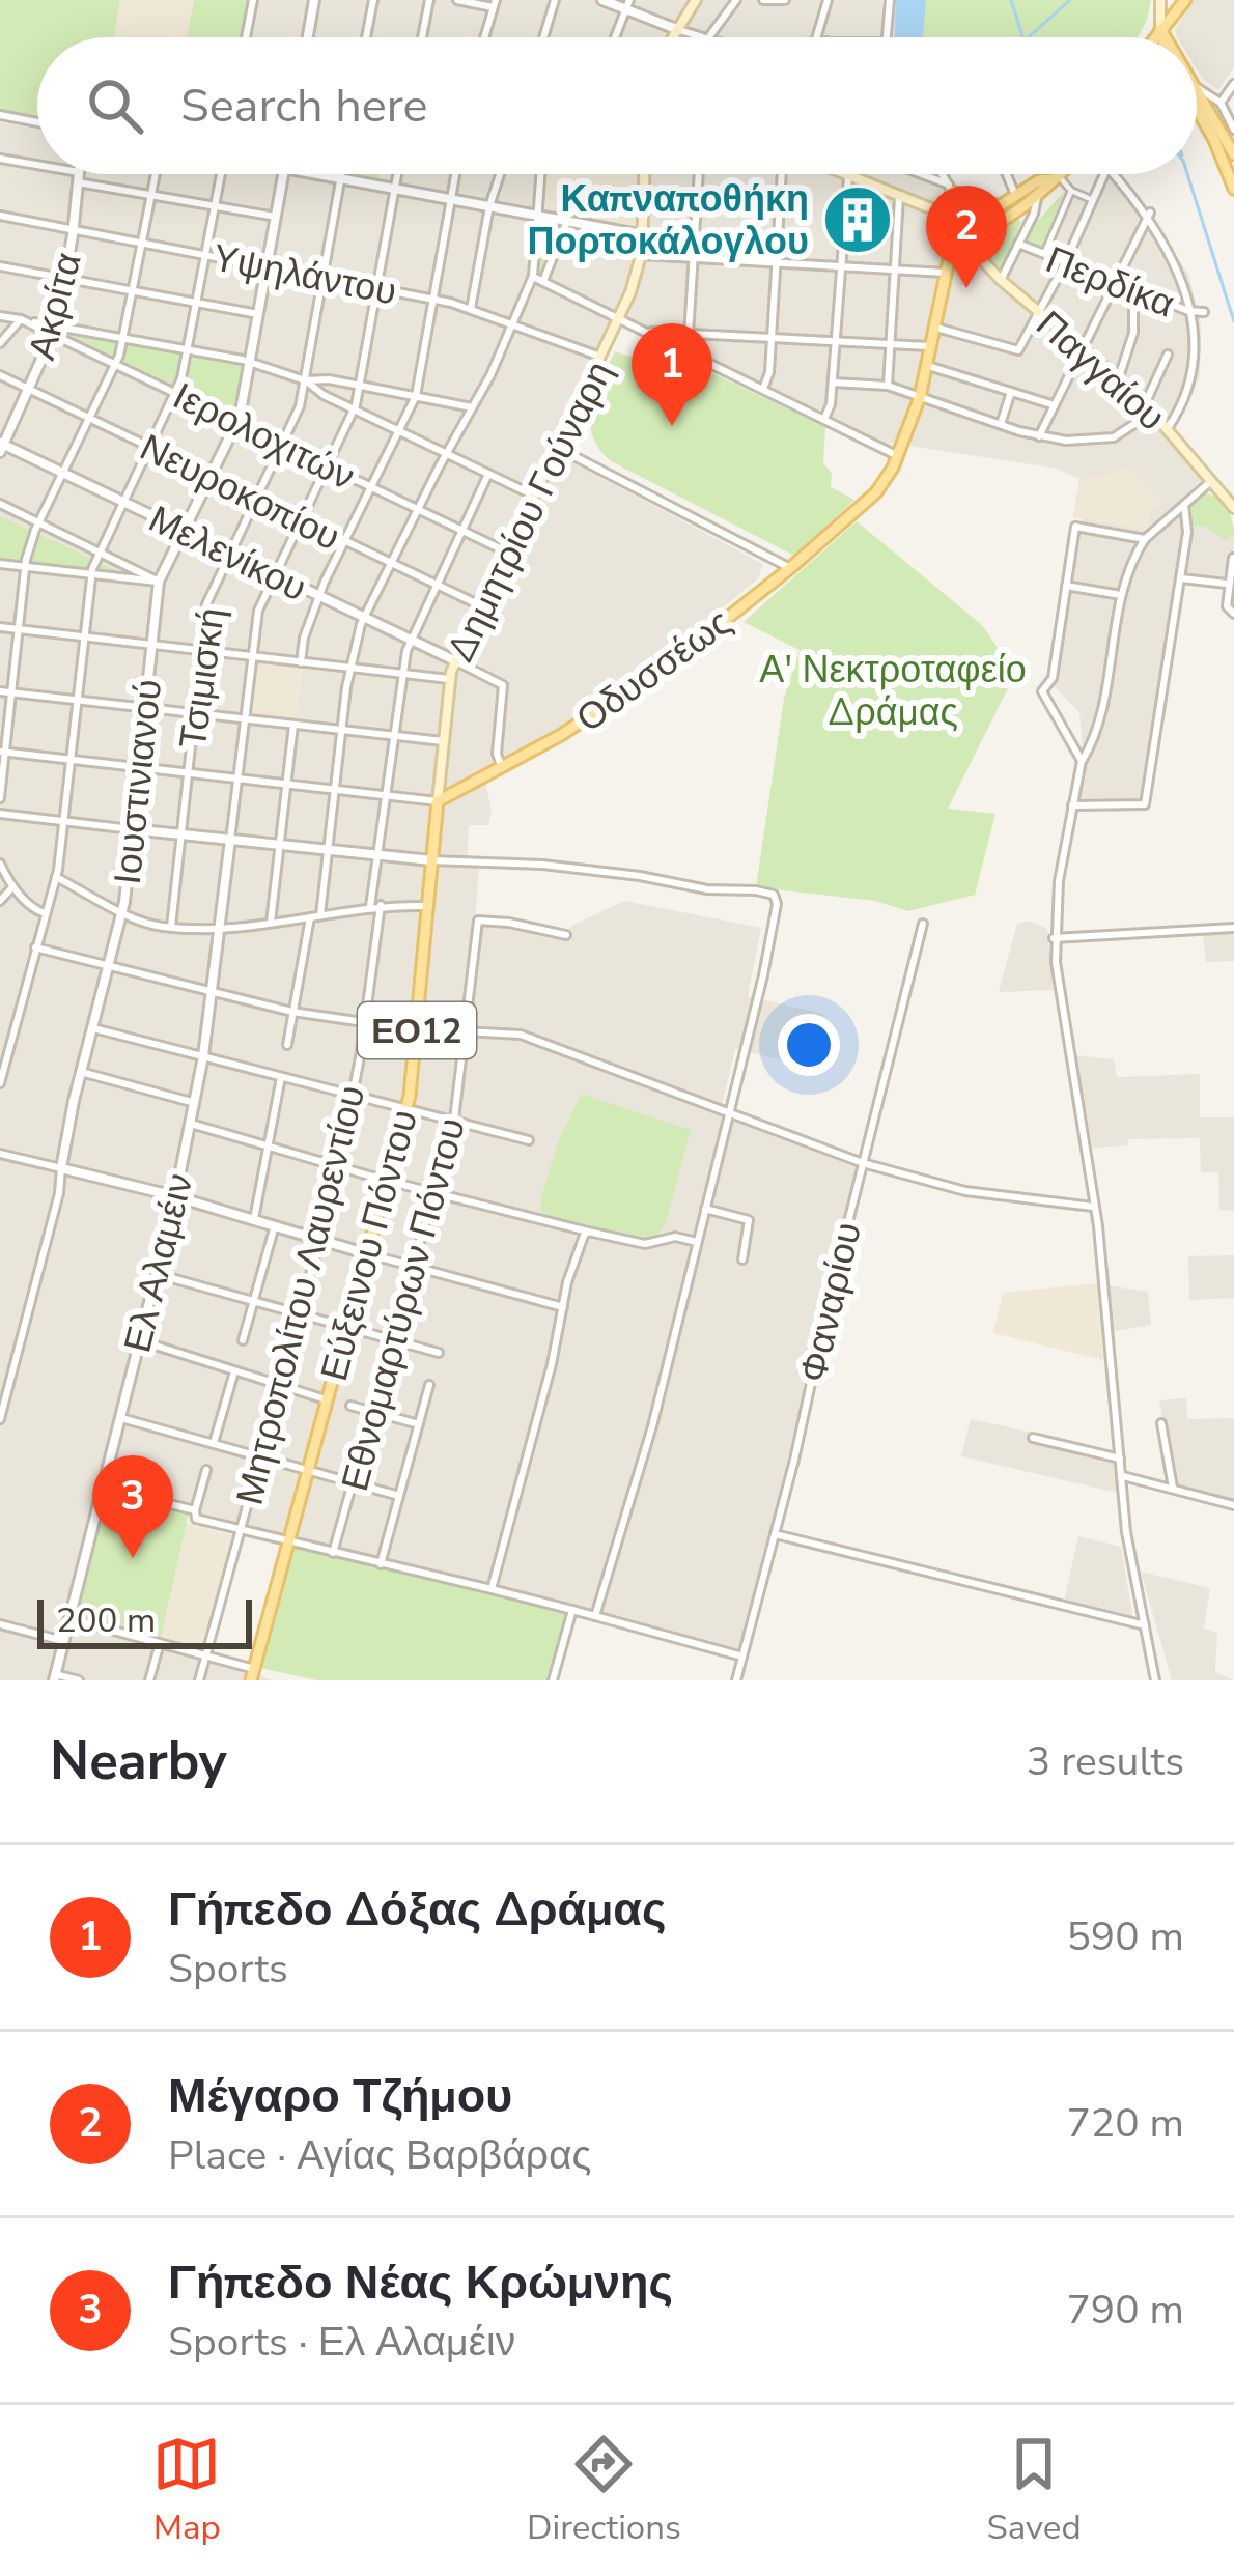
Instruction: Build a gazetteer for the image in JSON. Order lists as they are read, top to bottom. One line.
{"streets":{"main road":["Παγγαίου","Δημητρίου Γούναρη","Οδυσσέως","ΕΟ12","Εύξεινου Πόντου"],"street":["Υψηλάντου","Περδίκα","Ακρίτα","Ιερολοχιτών","Νευροκοπίου","Μελενίκου","Τσιμισκή","Ιουστινιανού","Ελ Αλαμέιν","Μητροπολίτου Λαυρεντίου","Φαναρίου","Εθνομαρτύρων Πόντου"]},"crossings":[["Υψηλάντου","Ακρίτα"],["Υψηλάντου","Δημητρίου Γούναρη"],["Υψηλάντου","Τσιμισκή"],["Υψηλάντου","Ιουστινιανού"],["Περδίκα","Παγγαίου"],["Ακρίτα","Ιερολοχιτών"],["Ακρίτα","Νευροκοπίου"],["Ακρίτα","Μελενίκου"],["Ιερολοχιτών","Δημητρίου Γούναρη"],["Ιερολοχιτών","Τσιμισκή"],["Ιερολοχιτών","Ιουστινιανού"],["Νευροκοπίου","Δημητρίου Γούναρη"],["Νευροκοπίου","Τσιμισκή"],["Νευροκοπίου","Ιουστινιανού"],["Δημητρίου Γούναρη","Μελενίκου"],["Δημητρίου Γούναρη","Οδυσσέως"],["Δημητρίου Γούναρη","Εύξεινου Πόντου"],["Μελενίκου","Τσιμισκή"],["Μελενίκου","Ιουστινιανού"],["Οδυσσέως","Εύξεινου Πόντου"]],"parks":["Α' Νεκτροταφείο Δράμας"],"places":{"building":["Καπναποθήκη Πορτοκάλογλου"]},"scale_bar":"200 m","page":{"search":"Search here","pins":["2","1","3"],"scale":"200 m","heading":["Nearby","3 results"],"list":[{"mark":"1","name":"Γήπεδο Δόξας Δράμας","note":"Sports","value":"590 m"},{"mark":"2","name":"Μέγαρο Τζήμου","note":"Place · Αγίας Βαρβάρας","value":"720 m"},{"mark":"3","name":"Γήπεδο Νέας Κρώμνης","note":"Sports · Ελ Αλαμέιν","value":"790 m"}],"nav":["Map","Directions","Saved"]}}
